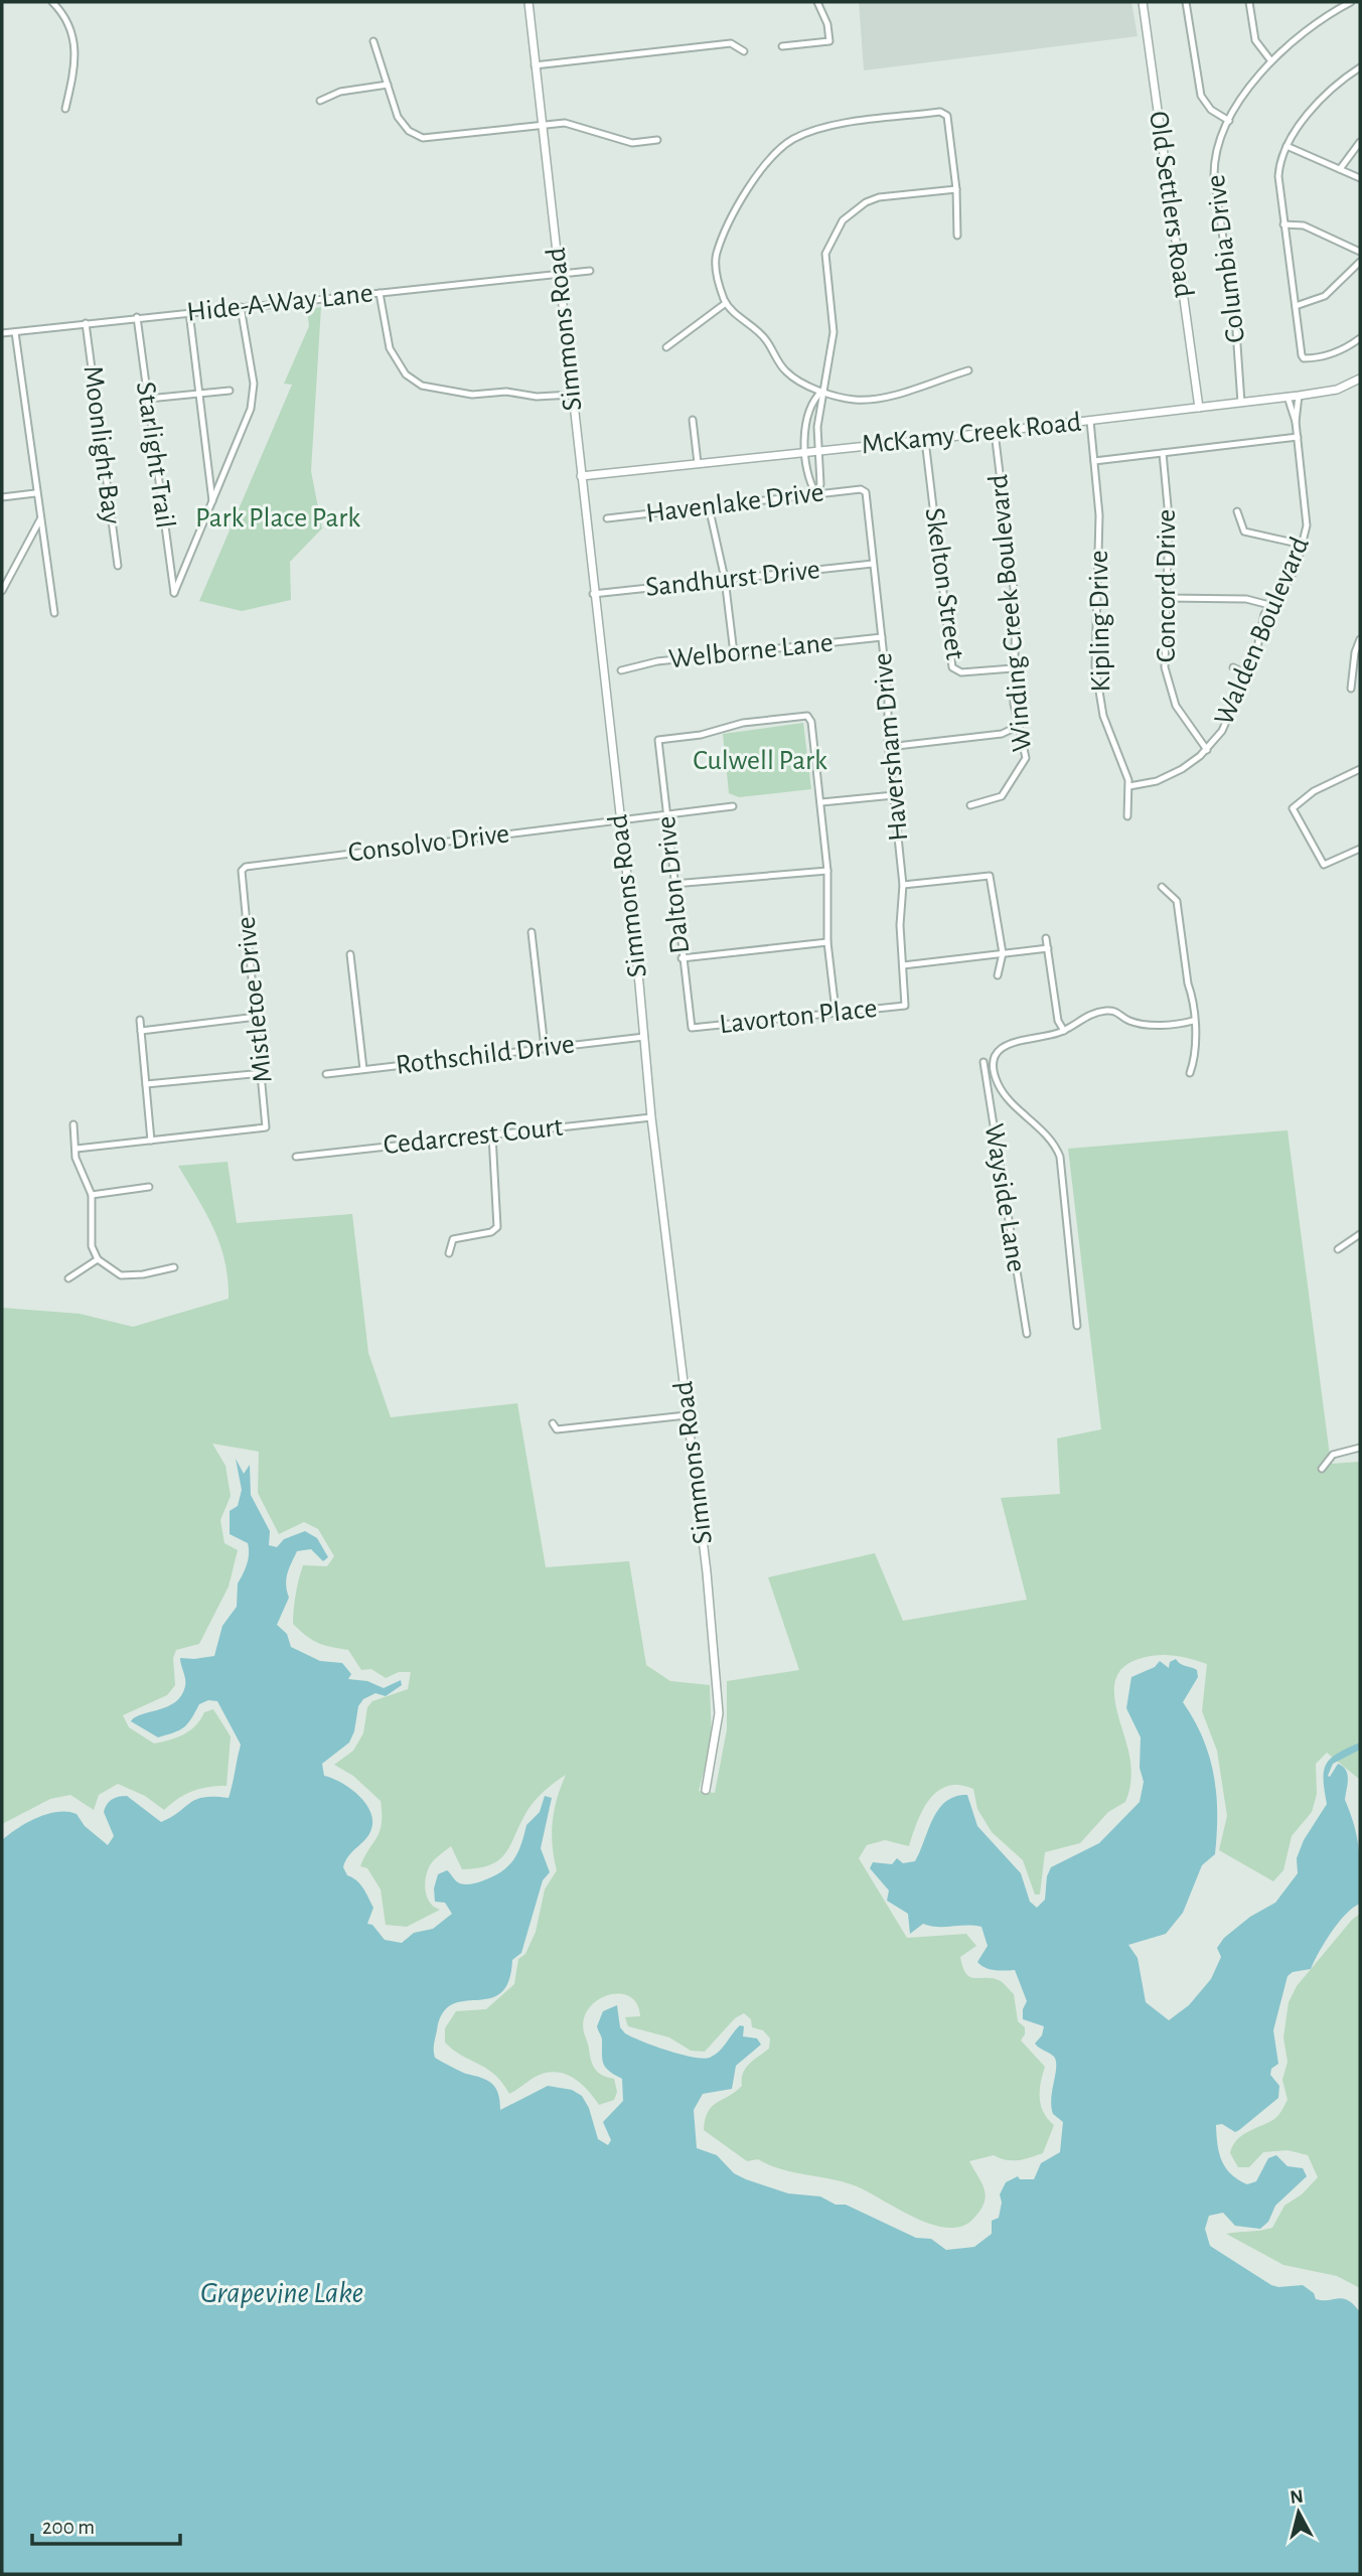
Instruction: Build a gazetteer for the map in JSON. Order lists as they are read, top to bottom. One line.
{"streets":{"street":["Old Settlers Road","Columbia Drive","Hide-A-Way Lane","Simmons Road","McKamy Creek Road","Moonlight Bay","Starlight Trail","Havenlake Drive","Sandhurst Drive","Skelton Street","Concord Drive","Winding Creek Boulevard","Kipling Drive","Walden Boulevard","Welborne Lane","Haversham Drive","Consolvo Drive","Dalton Drive","Mistletoe Drive","Lavorton Place","Rothschild Drive","Cedarcrest Court","Wayside Lane"]},"crossings":[["Old Settlers Road","McKamy Creek Road"],["Columbia Drive","McKamy Creek Road"],["Hide-A-Way Lane","Simmons Road"],["Hide-A-Way Lane","Moonlight Bay"],["Hide-A-Way Lane","Starlight Trail"],["Simmons Road","McKamy Creek Road"],["Simmons Road","Sandhurst Drive"],["Simmons Road","Consolvo Drive"],["Simmons Road","Rothschild Drive"],["Simmons Road","Cedarcrest Court"],["McKamy Creek Road","Skelton Street"],["McKamy Creek Road","Winding Creek Boulevard"],["McKamy Creek Road","Kipling Drive"],["McKamy Creek Road","Walden Boulevard"],["Havenlake Drive","Haversham Drive"],["Sandhurst Drive","Haversham Drive"],["Skelton Street","Winding Creek Boulevard"],["Concord Drive","Walden Boulevard"],["Kipling Drive","Walden Boulevard"],["Welborne Lane","Haversham Drive"],["Haversham Drive","Lavorton Place"],["Consolvo Drive","Dalton Drive"],["Consolvo Drive","Mistletoe Drive"],["Dalton Drive","Lavorton Place"]],"water":["Grapevine Lake"],"parks":["Park Place Park","Culwell Park"],"scale_bar":"200 m","north":"top"}
